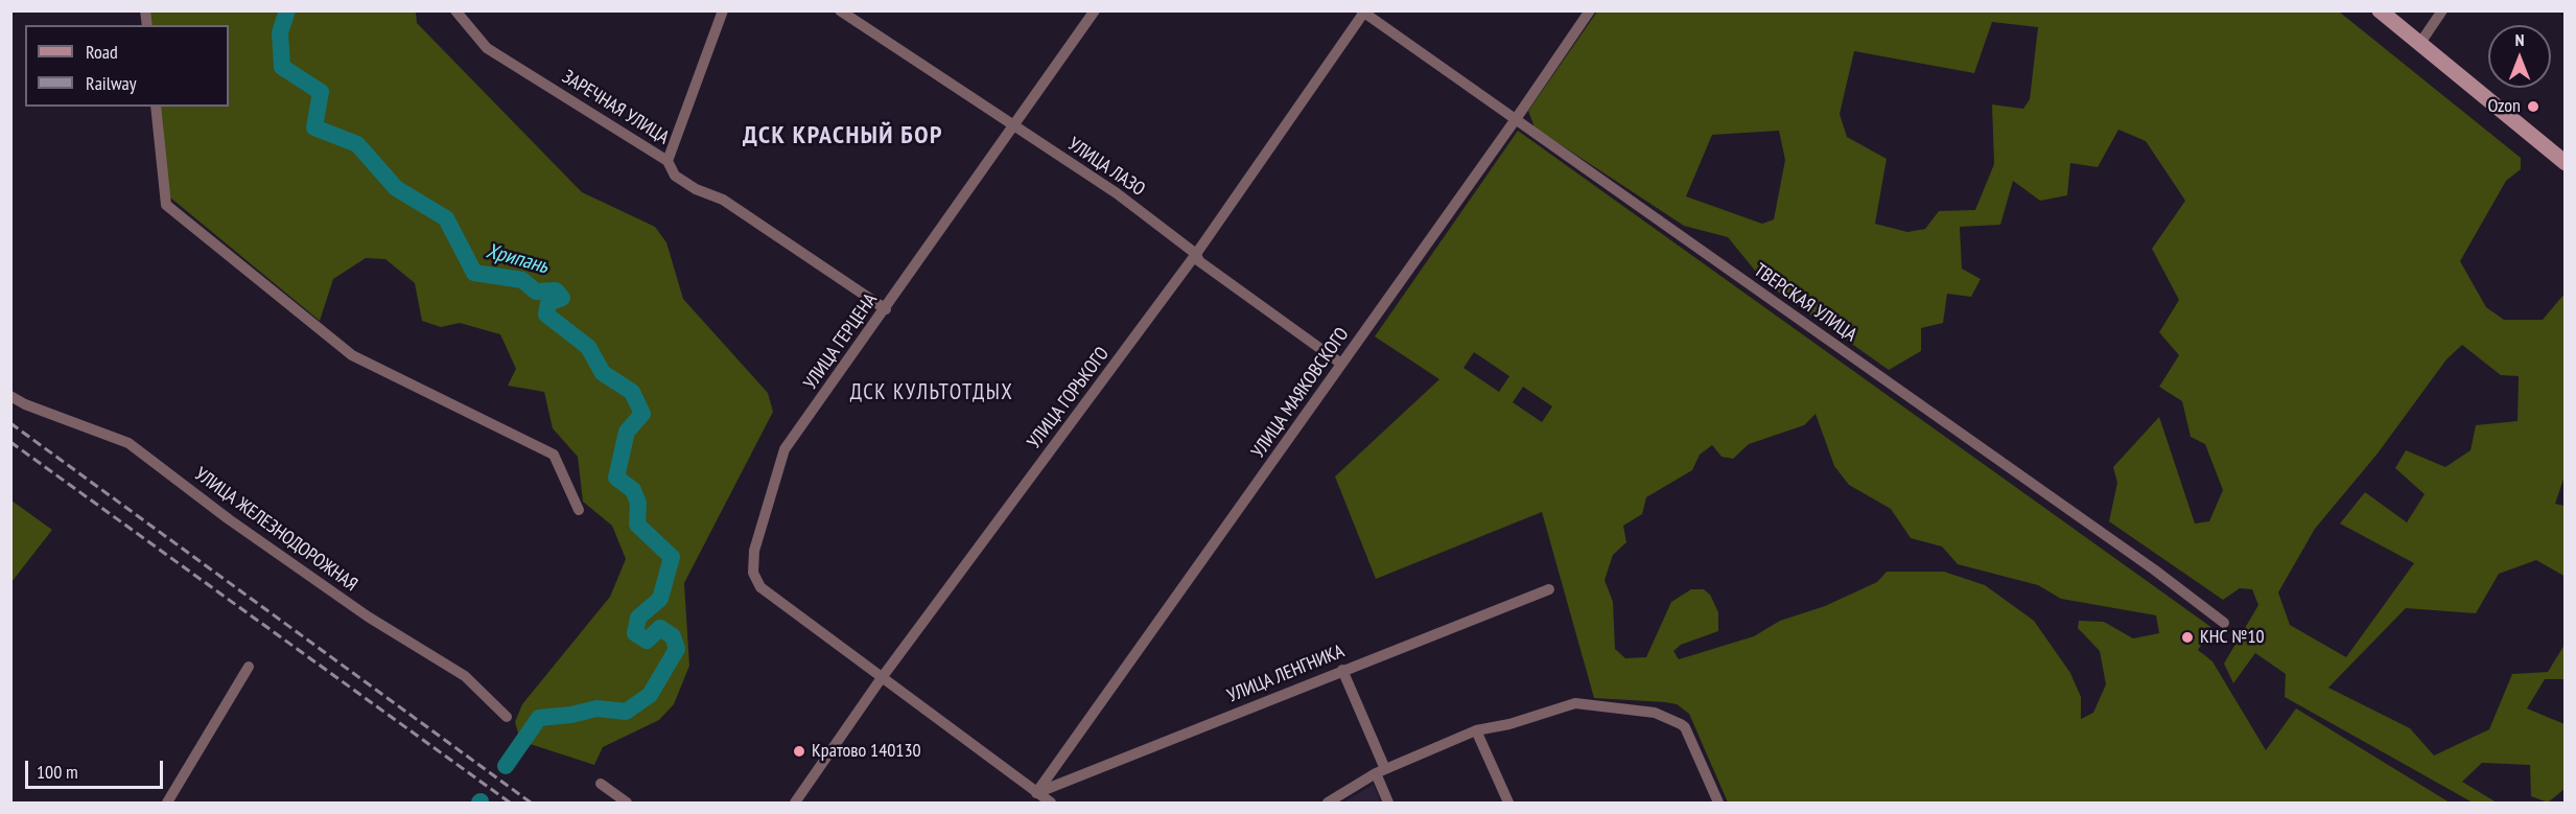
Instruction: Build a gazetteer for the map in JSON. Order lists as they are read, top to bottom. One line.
{"streets":{"street":["ЗАРЕЧНАЯ УЛИЦА","УЛИЦА ЛАЗО","ТВЕРСКАЯ УЛИЦА","УЛИЦА ГЕРЦЕНА","УЛИЦА МАЯКОВСКОГО","УЛИЦА ГОРЬКОГО","УЛИЦА ЖЕЛЕЗНОДОРОЖНАЯ","УЛИЦА ЛЕНГНИКА"]},"crossings":[["ЗАРЕЧНАЯ УЛИЦА","УЛИЦА ГЕРЦЕНА"],["УЛИЦА ЛАЗО","УЛИЦА ГЕРЦЕНА"],["УЛИЦА ЛАЗО","УЛИЦА МАЯКОВСКОГО"],["УЛИЦА ЛАЗО","УЛИЦА ГОРЬКОГО"],["ТВЕРСКАЯ УЛИЦА","УЛИЦА МАЯКОВСКОГО"],["ТВЕРСКАЯ УЛИЦА","УЛИЦА ГОРЬКОГО"],["УЛИЦА ГЕРЦЕНА","УЛИЦА МАЯКОВСКОГО"],["УЛИЦА ГЕРЦЕНА","УЛИЦА ГОРЬКОГО"],["УЛИЦА ГЕРЦЕНА","УЛИЦА ЛЕНГНИКА"],["УЛИЦА МАЯКОВСКОГО","УЛИЦА ЛЕНГНИКА"]],"districts":["ДСК КРАСНЫЙ БОР","ДСК КУЛЬТОТДЫХ"],"water":["Хрипань"],"places":["Ozon","КНС №10","Кратово 140130"],"legend":["Road","Railway"],"scale_bar":"100 m","north":"top"}
